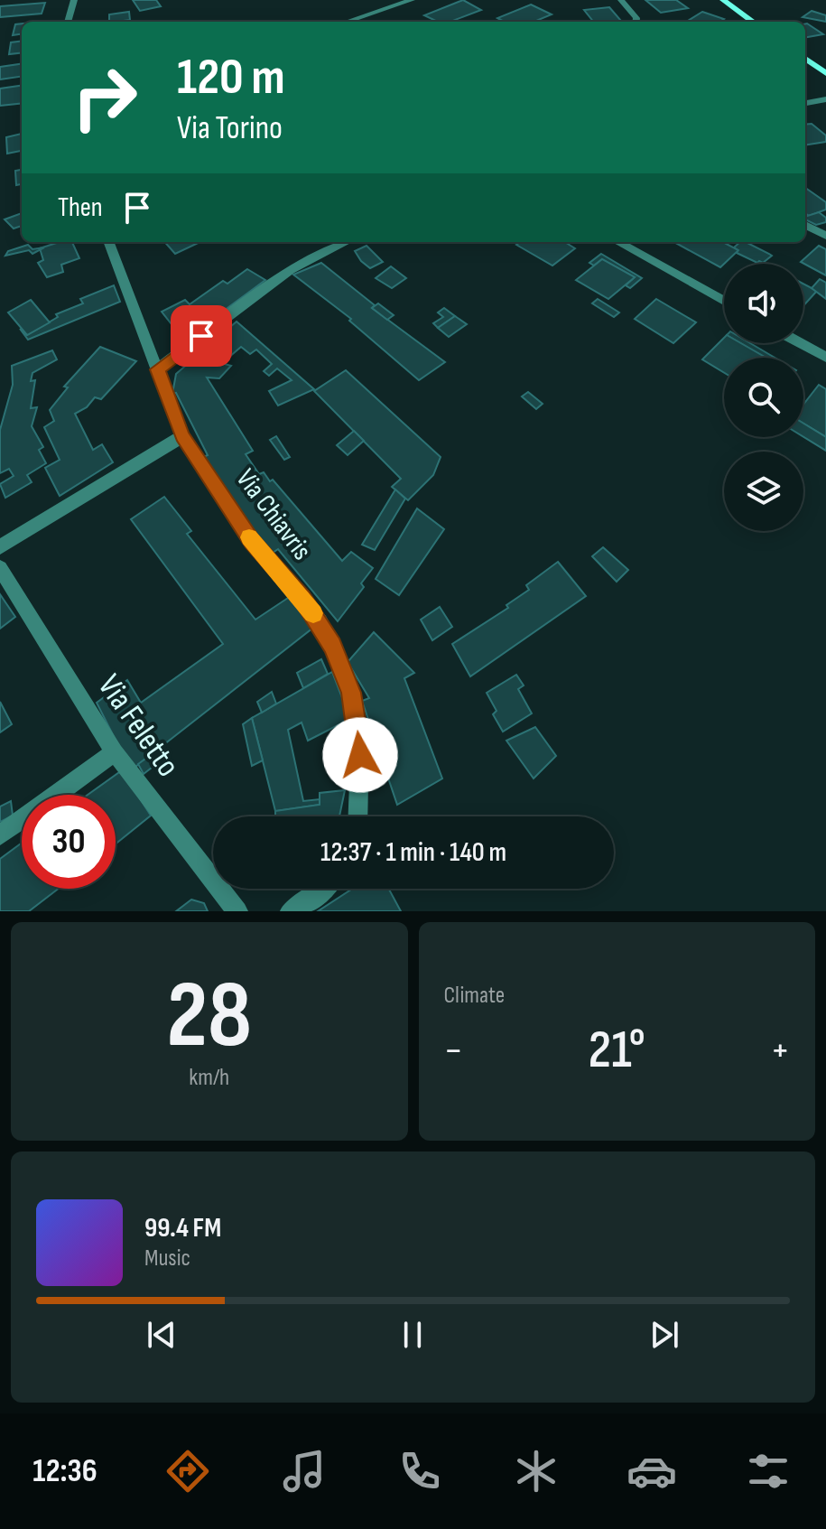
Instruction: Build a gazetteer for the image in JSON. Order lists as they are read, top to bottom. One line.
{"streets":{"street":["Via Chiavris","Via Feletto"]},"page":{"turn":["120 m","Via Torino"],"then":"Then","limit":"30","trip":"12:37 · 1 min · 140 m","tile":[["28","km/h"],"Climate"],"heat":["−","21°","+"],"song":["99.4 FM","Music"],"tabs":"12:36"}}
